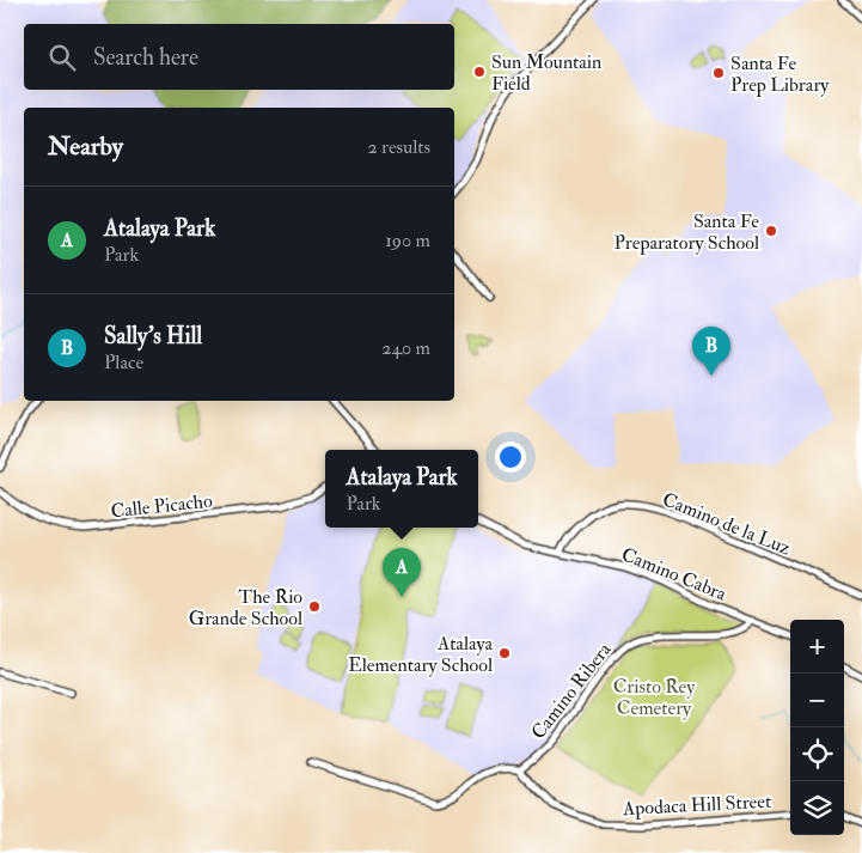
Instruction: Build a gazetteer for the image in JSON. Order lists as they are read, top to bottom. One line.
{"streets":{"street":["Calle Picacho","Camino de la Luz","Camino Cabra","Camino Ribera","Apodaca Hill Street"]},"crossings":[["Camino de la Luz","Camino Cabra"],["Camino Cabra","Camino Ribera"],["Camino Ribera","Apodaca Hill Street"]],"parks":["Cristo Rey Cemetery"],"places":["Sun Mountain Field","Santa Fe Prep Library","Santa Fe Preparatory School","The Rio Grande School","Atalaya Elementary School"],"page":{"search":"Search here","heading":["Nearby","2 results"],"list":[{"mark":"A","name":"Atalaya Park","note":"Park","value":"190 m"},{"mark":"B","name":"Sally's Hill","note":"Place","value":"240 m"}],"pins":["B","A"],"popup":["Atalaya Park","Park"],"map_buttons":["+","−"]}}
